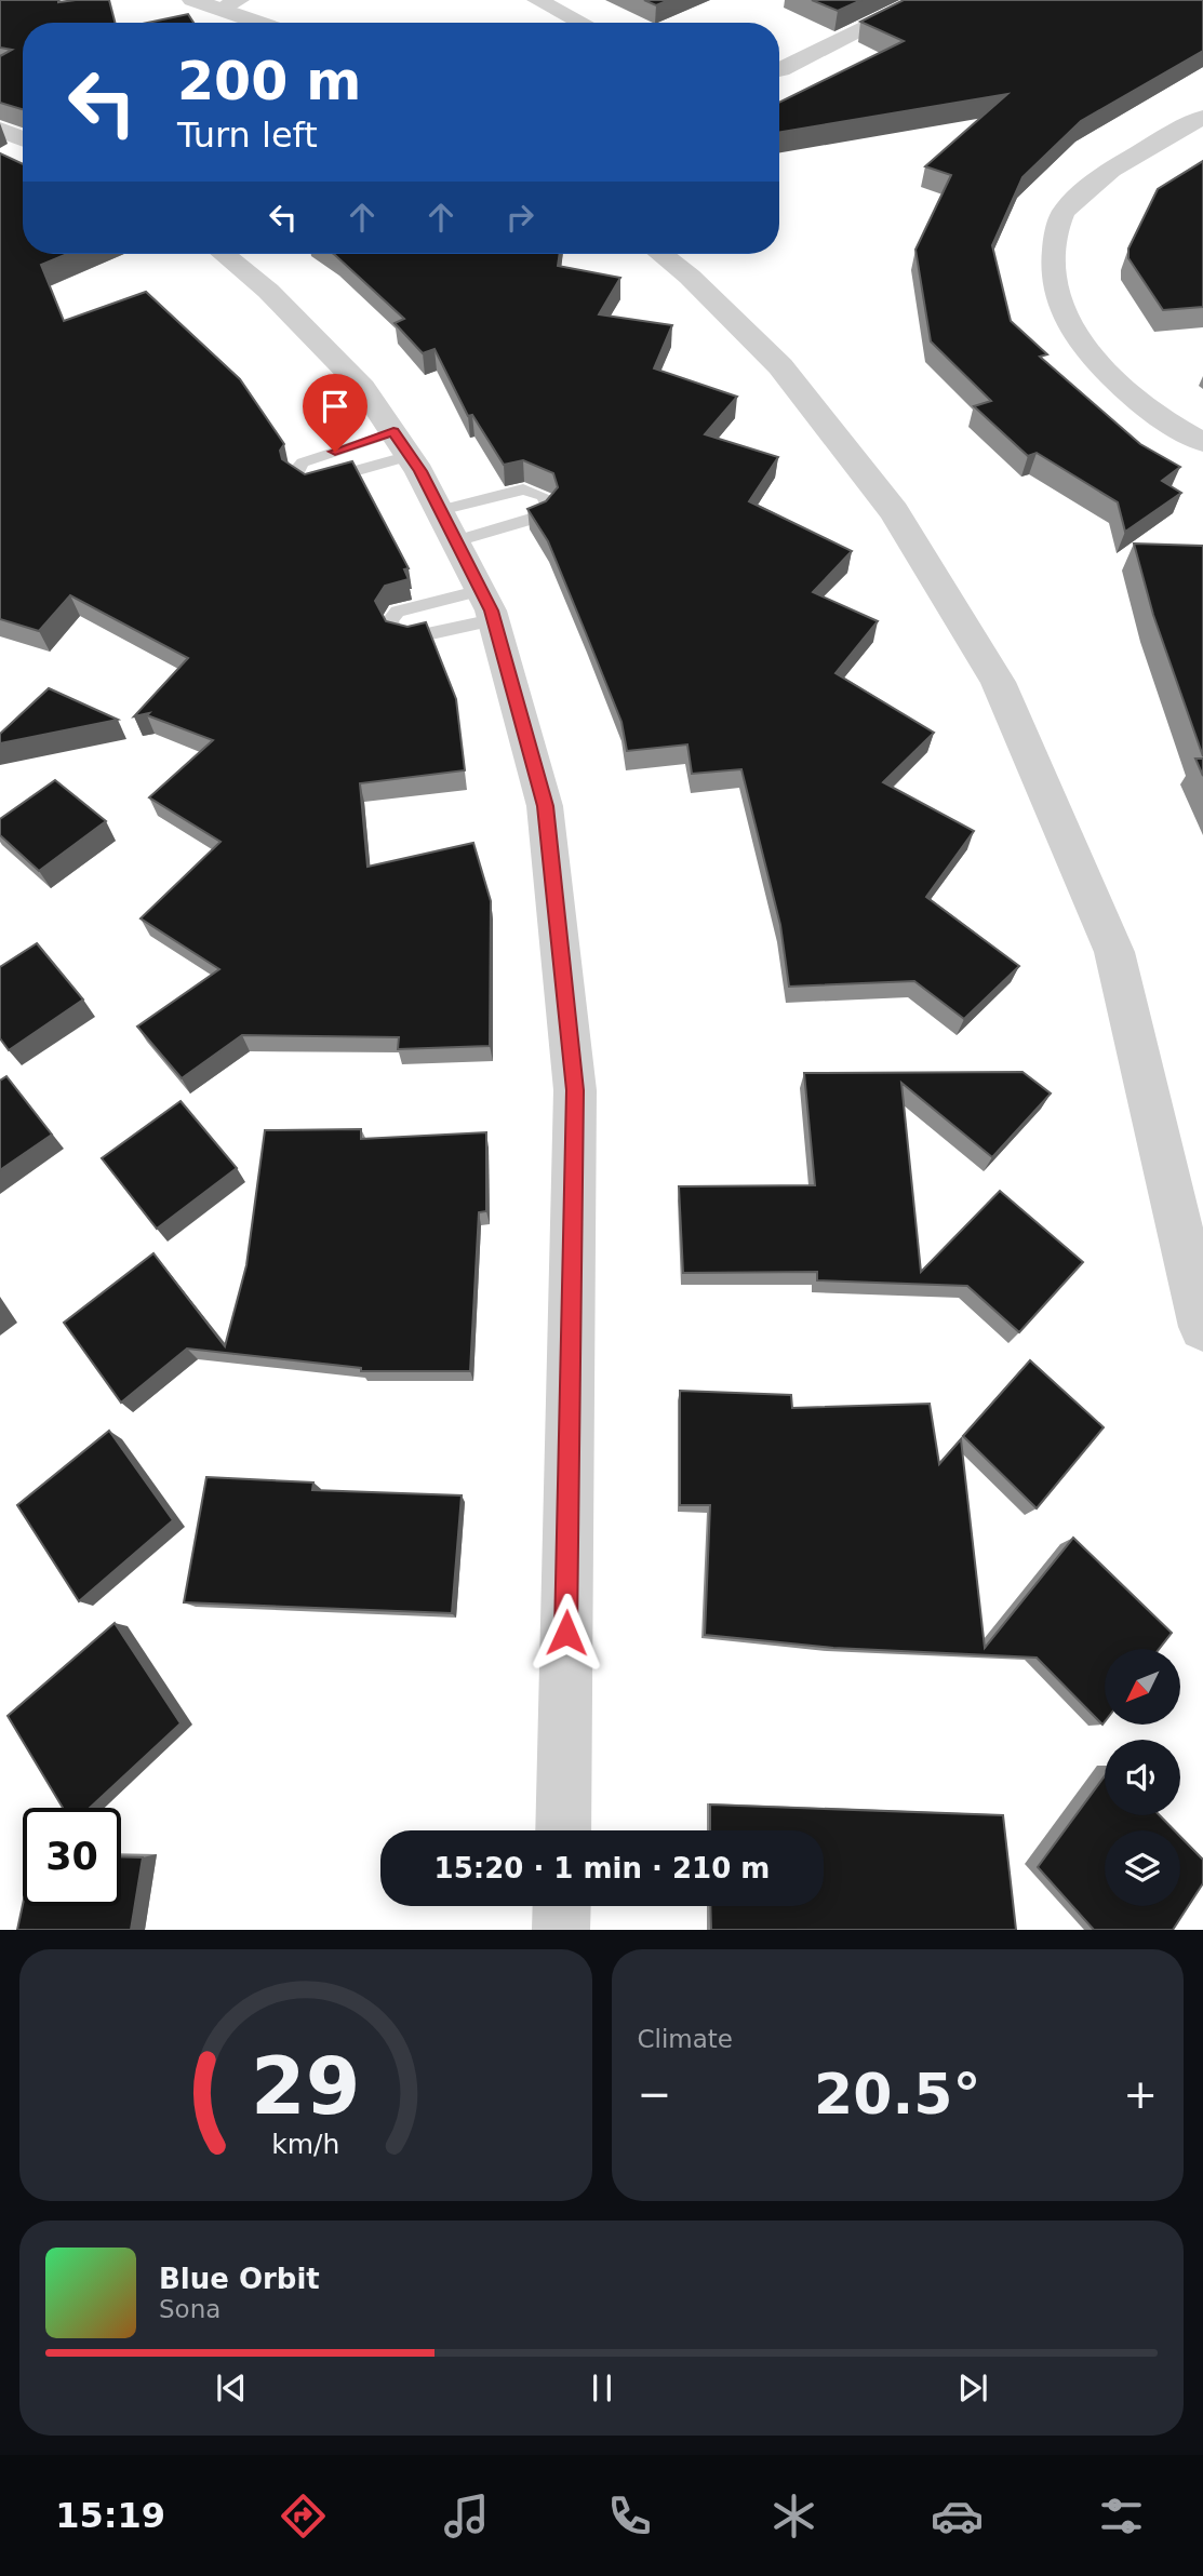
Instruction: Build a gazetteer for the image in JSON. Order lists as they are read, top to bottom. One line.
{"north":"bottom left","page":{"turn":["200 m","Turn left"],"limit":"30","trip":"15:20 · 1 min · 210 m","tile":"Climate","heat":["−","20.5°","+"],"song":["Blue Orbit","Sona"],"tabs":"15:19","gauge":["29","km/h"]}}
